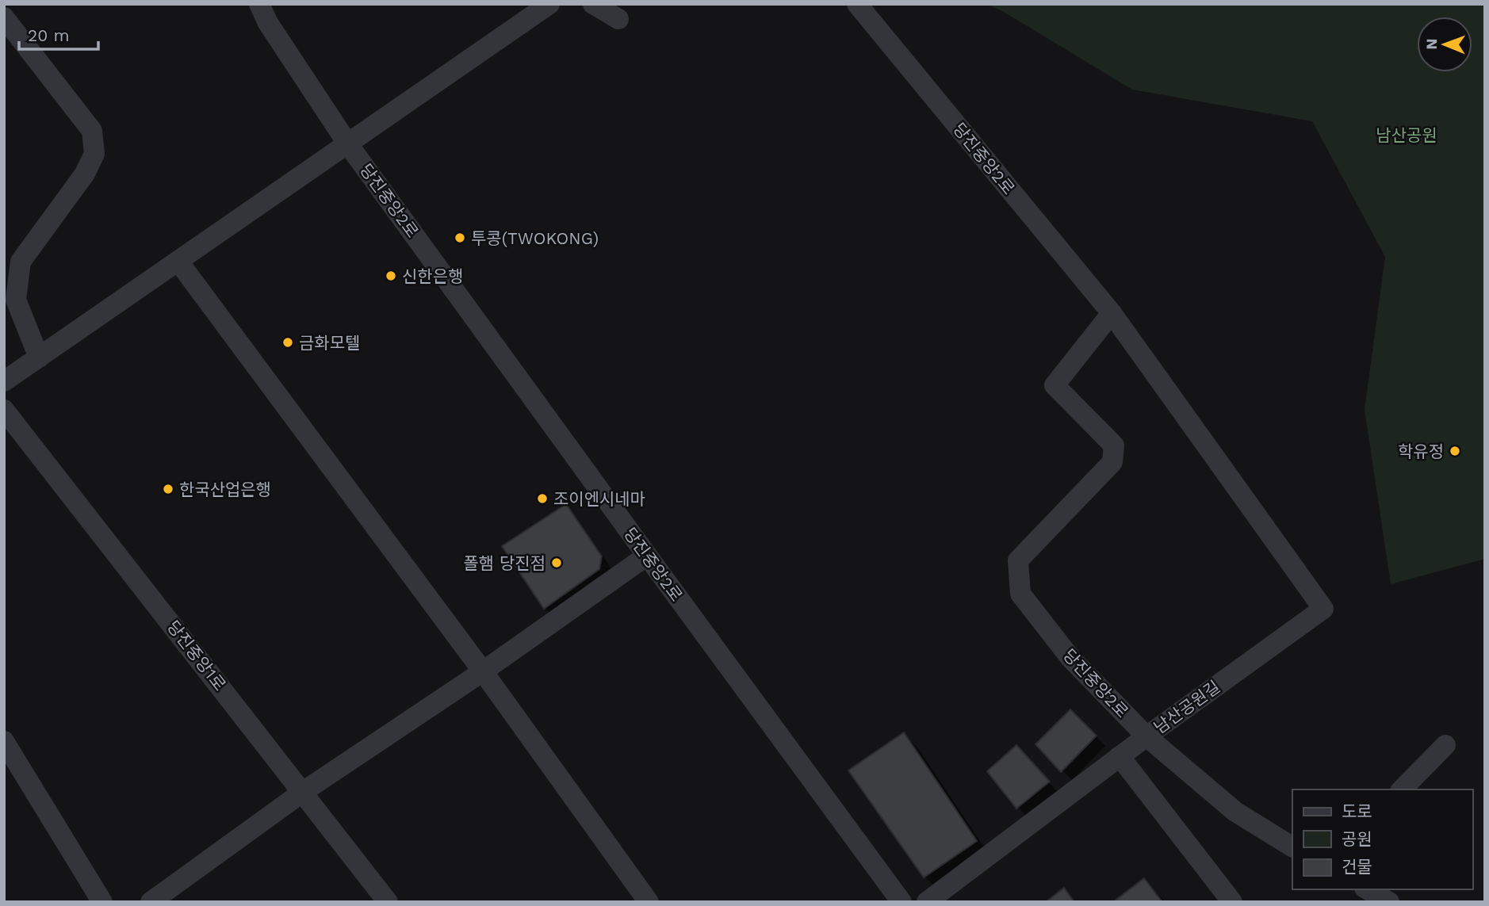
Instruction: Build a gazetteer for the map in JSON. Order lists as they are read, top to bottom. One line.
{"streets":{"street":["당진중앙2로","당진중앙1로","남산공원길"]},"crossings":[["당진중앙2로","남산공원길"]],"parks":["남산공원"],"places":["투콩(TWOKONG)","신한은행","금화모텔","학유정","한국산업은행","조이엔시네마","폴햄 당진점"],"legend":["도로","공원","건물"],"scale_bar":"20 m","north":"left"}
